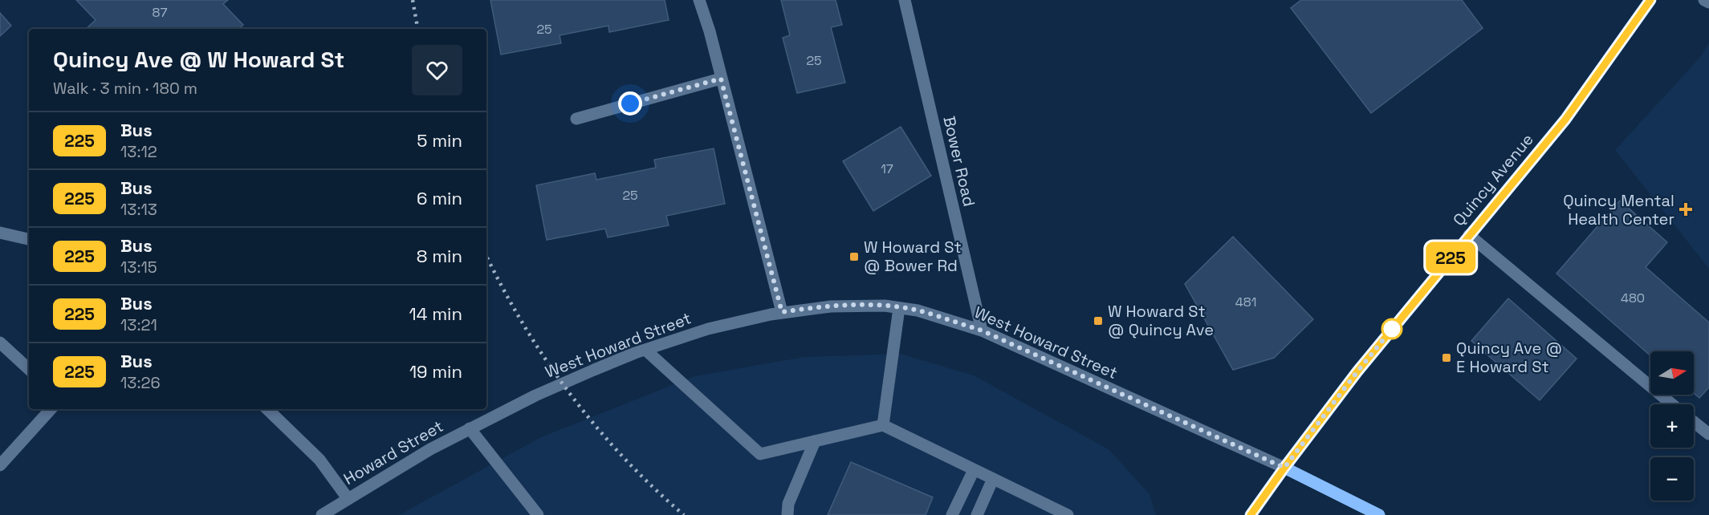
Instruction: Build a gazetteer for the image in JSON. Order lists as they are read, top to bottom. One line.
{"streets":{"main road":["Quincy Avenue"],"street":["Bower Road","West Howard Street","Howard Street"]},"crossings":[["Bower Road","West Howard Street"],["Quincy Avenue","West Howard Street"],["West Howard Street","Howard Street"]],"places":{"health":["Quincy Mental Health Center"],"transit":["W Howard St @ Bower Rd","W Howard St @ Quincy Ave","Quincy Ave @ E Howard St"]},"lines":["bus line 225"],"house_numbers":["87","25","25","17","25","480","481"],"north":"right","page":{"on_map":"225","heading":["Quincy Ave @ W Howard St","Walk · 3 min · 180 m"],"list":[{"mark":"225","name":"Bus","note":"13:12","value":"5 min"},{"mark":"225","name":"Bus","note":"13:13","value":"6 min"},{"mark":"225","name":"Bus","note":"13:15","value":"8 min"},{"mark":"225","name":"Bus","note":"13:21","value":"14 min"},{"mark":"225","name":"Bus","note":"13:26","value":"19 min"}],"map_buttons":["+","−"]}}
